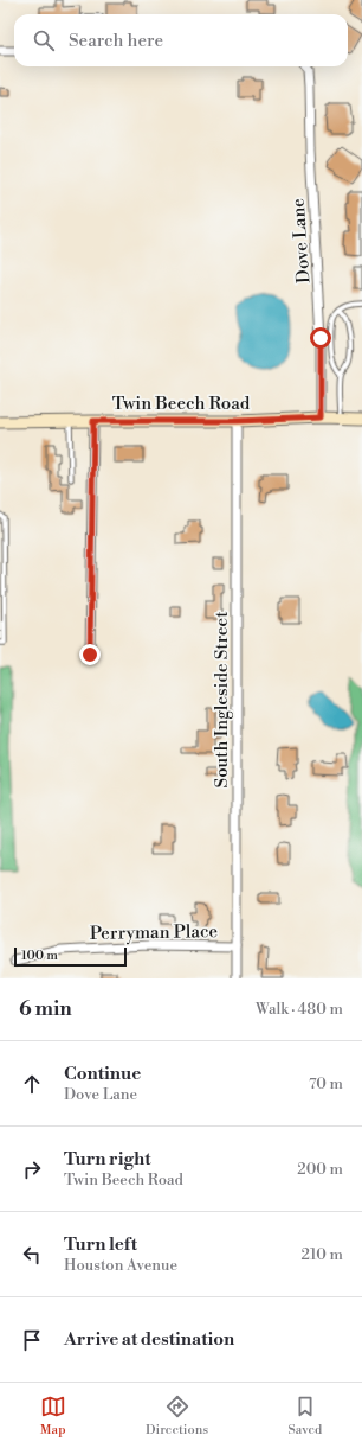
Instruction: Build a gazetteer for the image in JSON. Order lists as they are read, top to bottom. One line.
{"streets":{"street":["Dove Lane","Twin Beech Road","South Ingleside Street","Perryman Place"]},"crossings":[["Dove Lane","Twin Beech Road"],["Twin Beech Road","South Ingleside Street"],["South Ingleside Street","Perryman Place"]],"scale_bar":"100 m","page":{"search":"Search here","scale":"100 m","heading":["6 min","Walk · 480 m"],"list":[["Continue","Dove Lane","70 m"],["Turn right","Twin Beech Road","200 m"],["Turn left","Houston Avenue","210 m"],"Arrive at destination"],"nav":["Map","Directions","Saved"]}}
